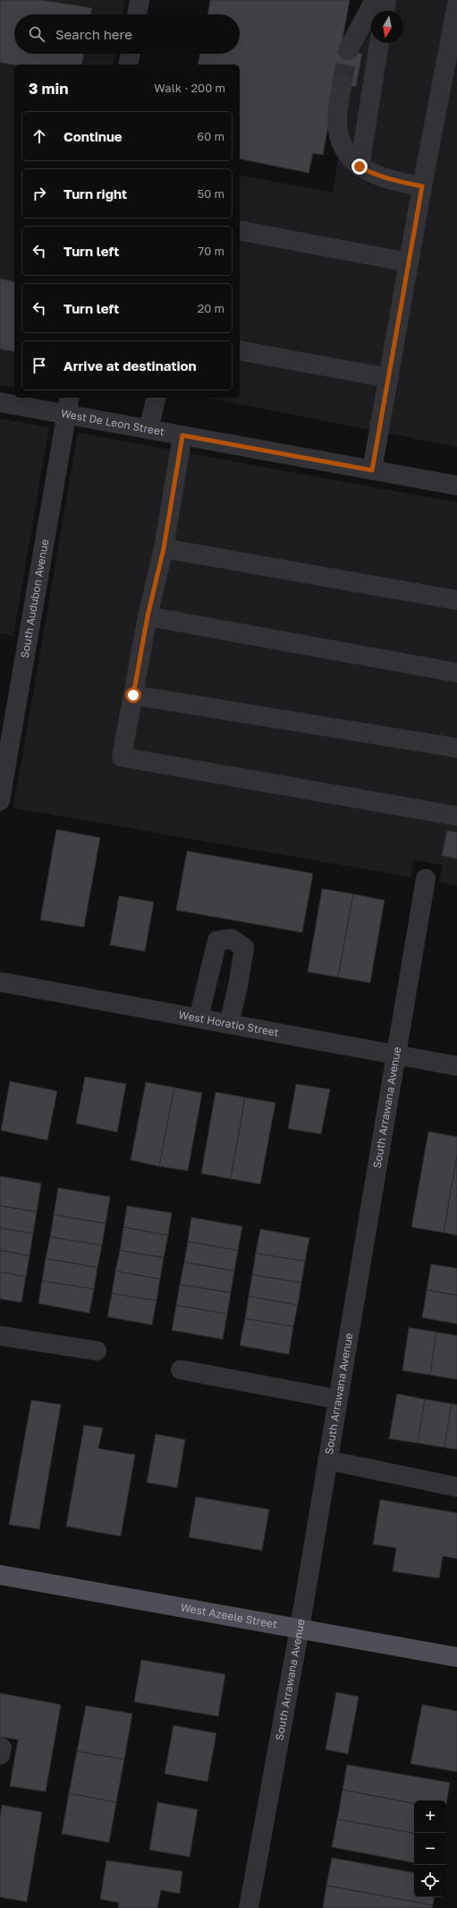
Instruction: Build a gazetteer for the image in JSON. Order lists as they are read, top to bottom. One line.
{"streets":{"main road":["West Azeele Street"],"street":["West De Leon Street","South Audubon Avenue","West Horatio Street","South Arrawana Avenue"]},"crossings":[["West De Leon Street","South Audubon Avenue"],["West Horatio Street","South Arrawana Avenue"],["South Arrawana Avenue","West Azeele Street"]],"north":"bottom","page":{"search":"Search here","heading":["3 min","Walk · 200 m"],"list":[["Continue","60 m"],["Turn right","50 m"],["Turn left","70 m"],["Turn left","20 m"],"Arrive at destination"],"map_buttons":["+","−"]}}
